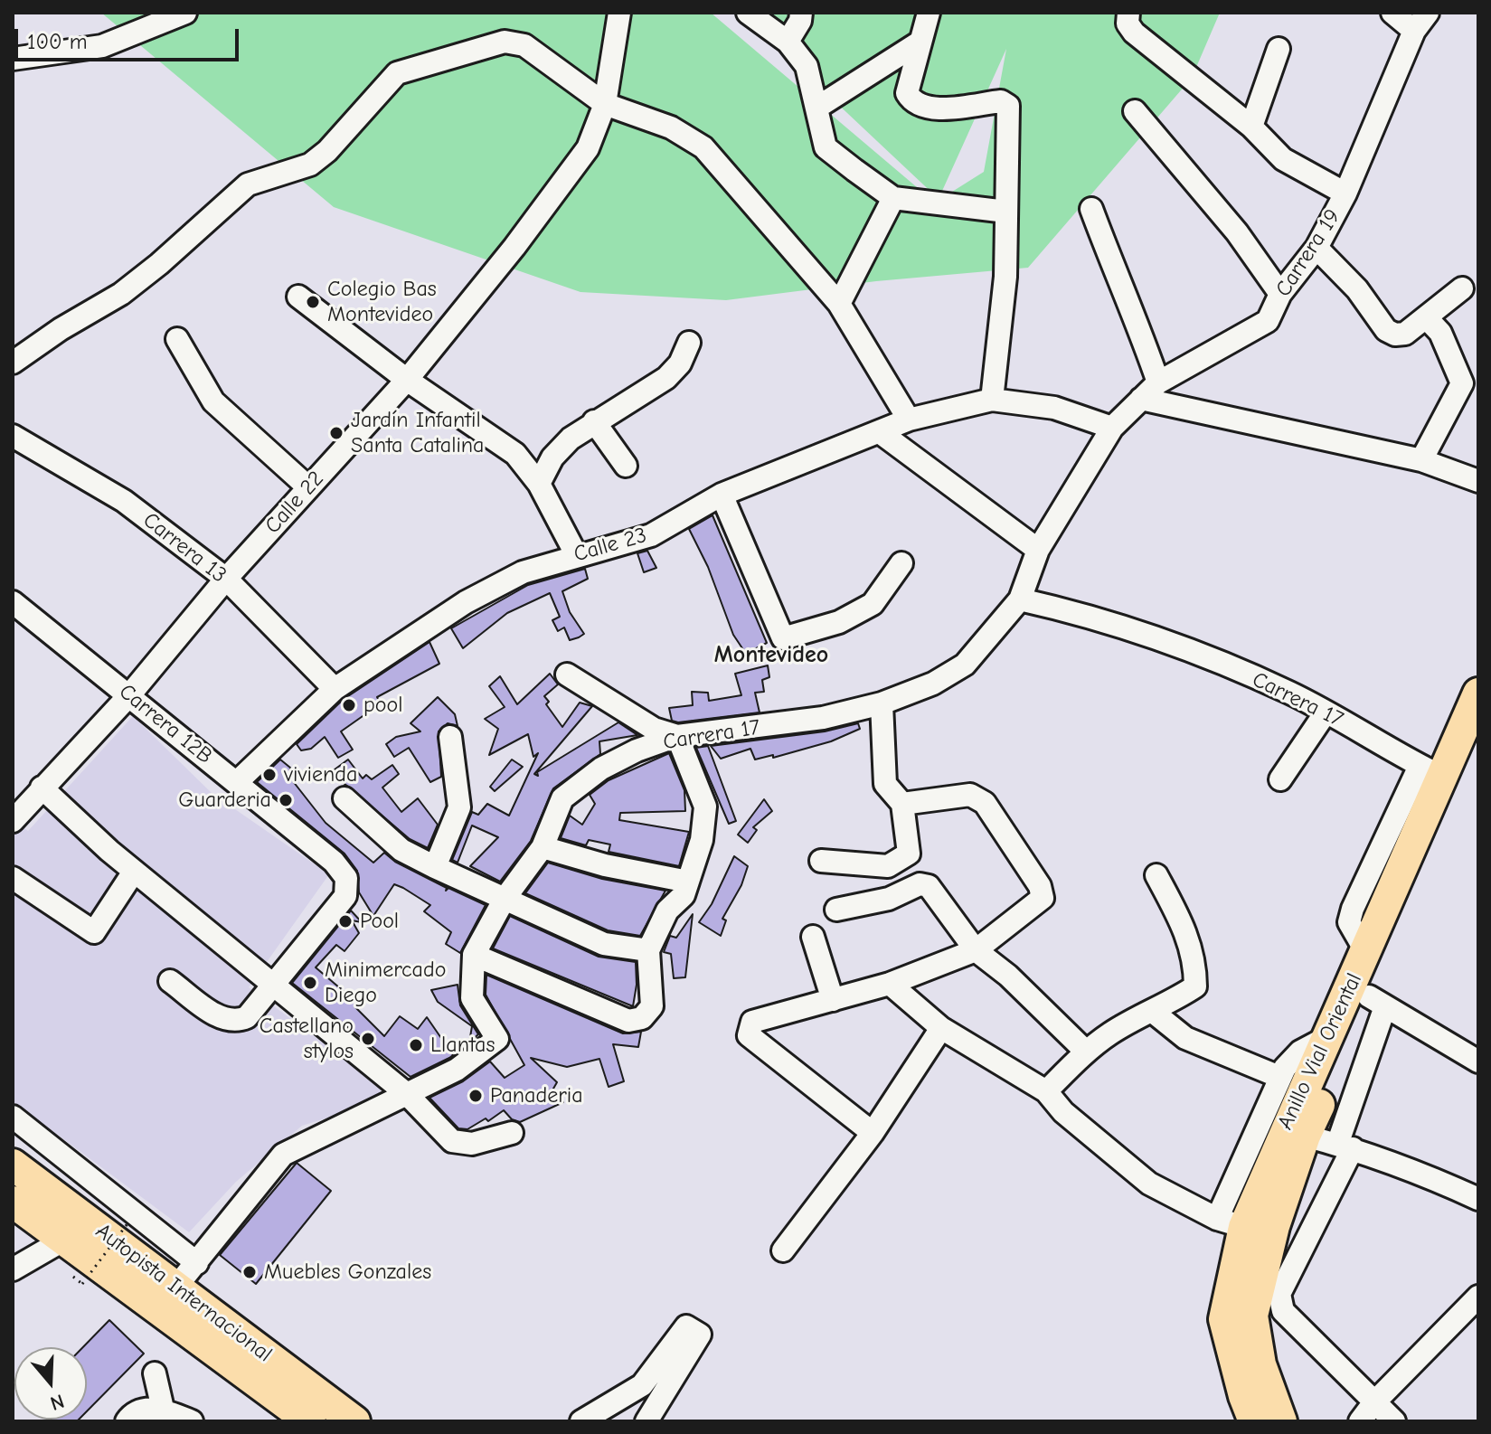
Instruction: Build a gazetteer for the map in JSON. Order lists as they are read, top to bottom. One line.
{"streets":{"highway":["Anillo Vial Oriental","Autopista Internacional"],"street":["Carrera 19","Calle 22","Calle 23","Carrera 13","Carrera 17","Carrera 12B"]},"crossings":[["Carrera 19","Calle 23"],["Carrera 19","Carrera 17"],["Calle 22","Carrera 13"],["Calle 22","Carrera 12B"],["Calle 23","Carrera 13"],["Calle 23","Carrera 17"],["Calle 23","Carrera 12B"],["Carrera 17","Anillo Vial Oriental"]],"districts":["Montevideo"],"places":["Colegio Bas Montevideo","Jardín Infantil Santa Catalina","pool","vivienda","Guarderia","Pool","Minimercado Diego","Castellano stylos","Llantas","Panaderia","Muebles Gonzales"],"scale_bar":"100 m","north":"bottom"}
